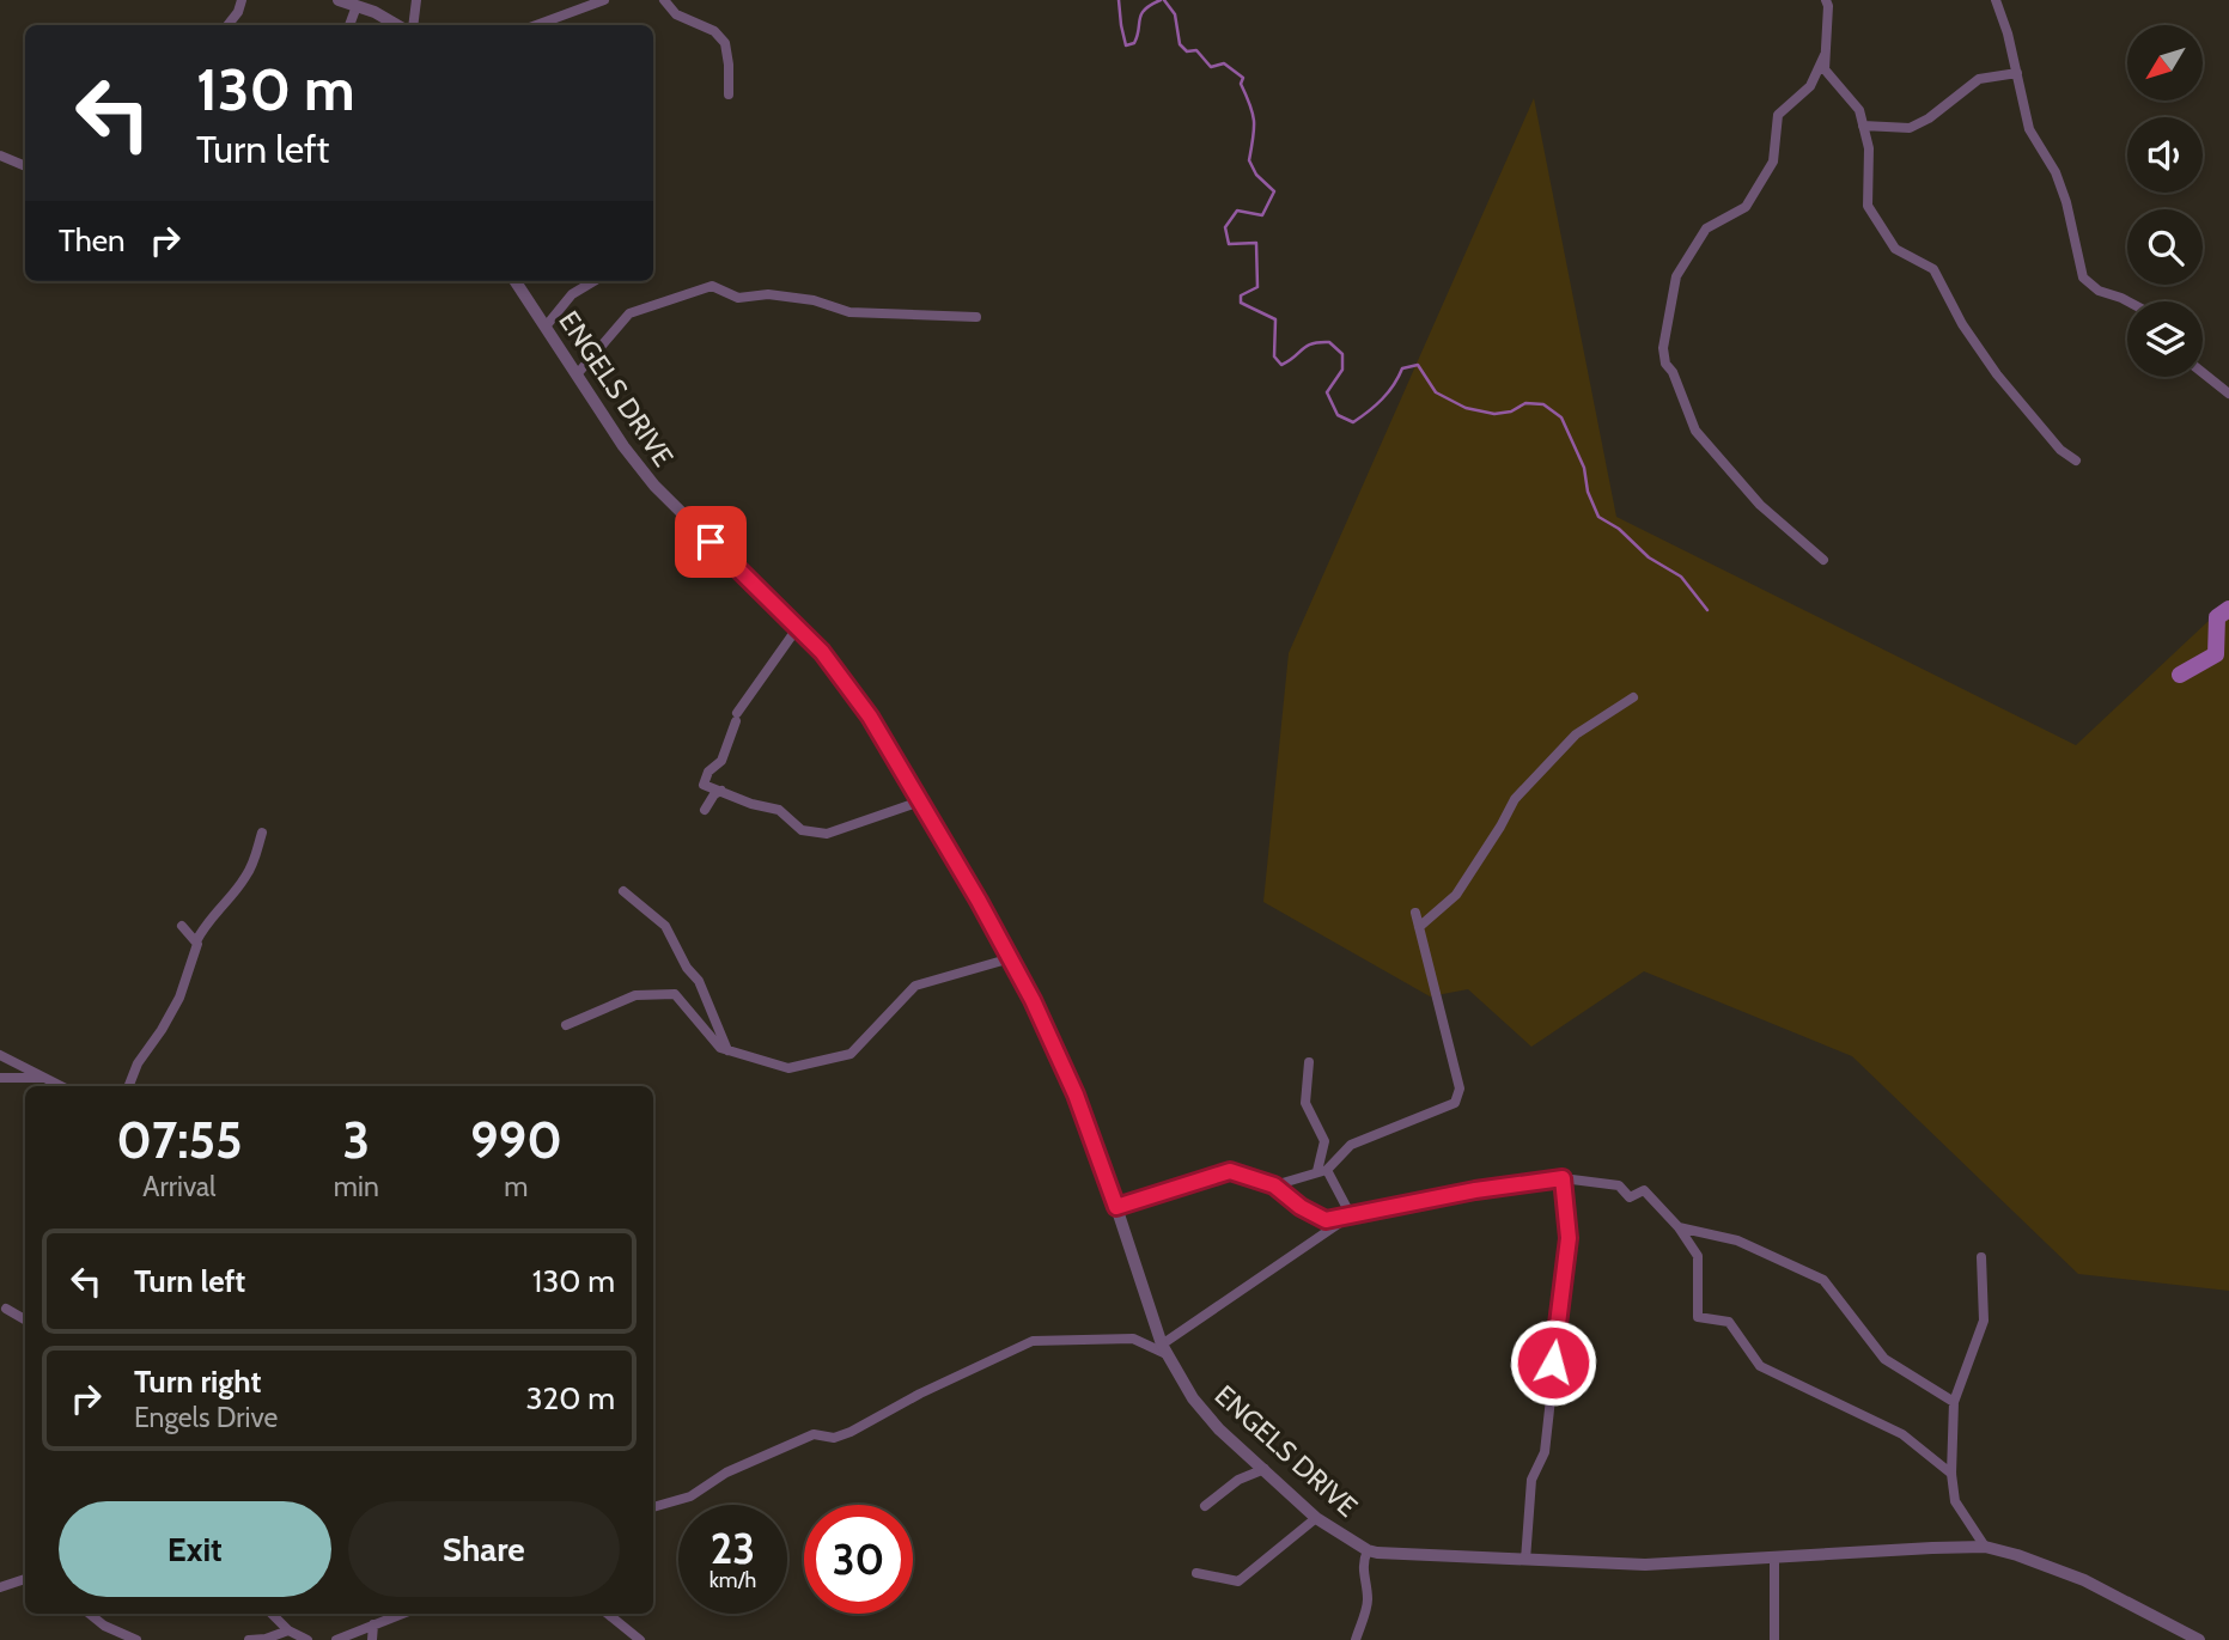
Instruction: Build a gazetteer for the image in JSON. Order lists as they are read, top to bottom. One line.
{"streets":{"street":["ENGELS DRIVE"]},"north":"bottom left","page":{"turn":["130 m","Turn left"],"then":"Then","eta":["07:55","Arrival","3","min","990","m"],"list":[{"name":"Turn left","value":"130 m"},{"name":"Turn right","note":"Engels Drive","value":"320 m"}],"buttons":["Exit","Share"],"speed":"23 km/h","limit":"30"}}
